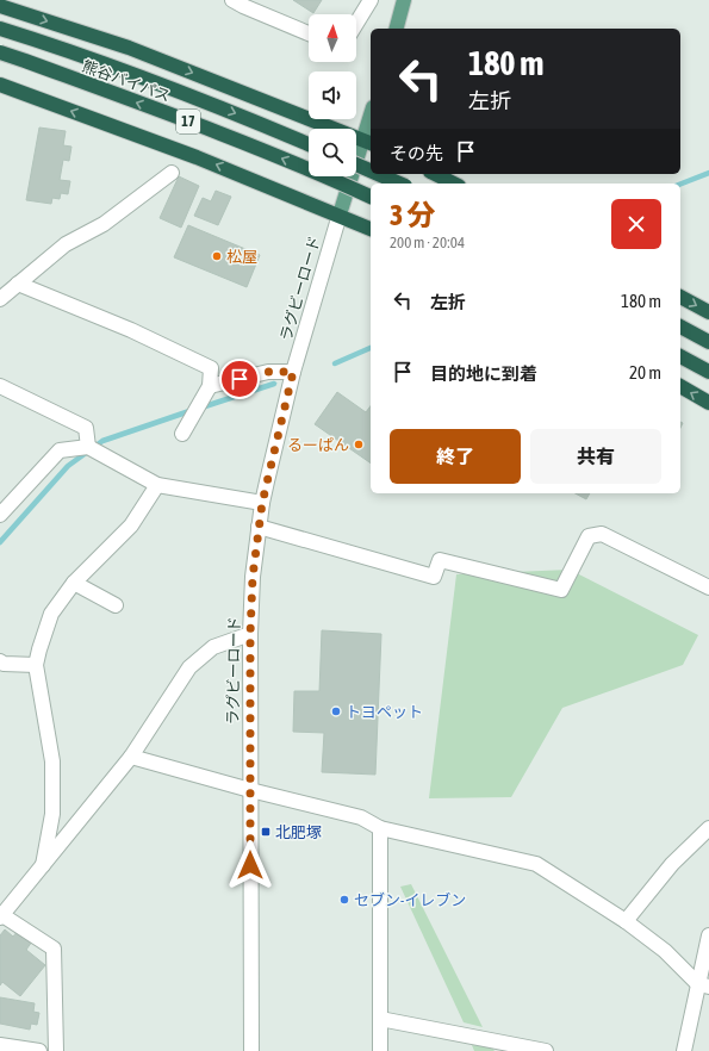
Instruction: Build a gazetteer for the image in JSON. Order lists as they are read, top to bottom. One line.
{"streets":{"highway":["熊谷バイパス","17"],"main road":["ラグビーロード"]},"crossings":[["17","ラグビーロード"]],"places":{"other":["松屋","るーぱん","トヨペット","セブン-イレブン"],"transit":["北肥塚"]},"north":"top","page":{"turn":["180 m","左折"],"then":"その先","heading":["3 分","200 m · 20:04"],"list":[{"name":"左折","value":"180 m"},{"name":"目的地に到着","value":"20 m"}],"buttons":["終了","共有"]}}
